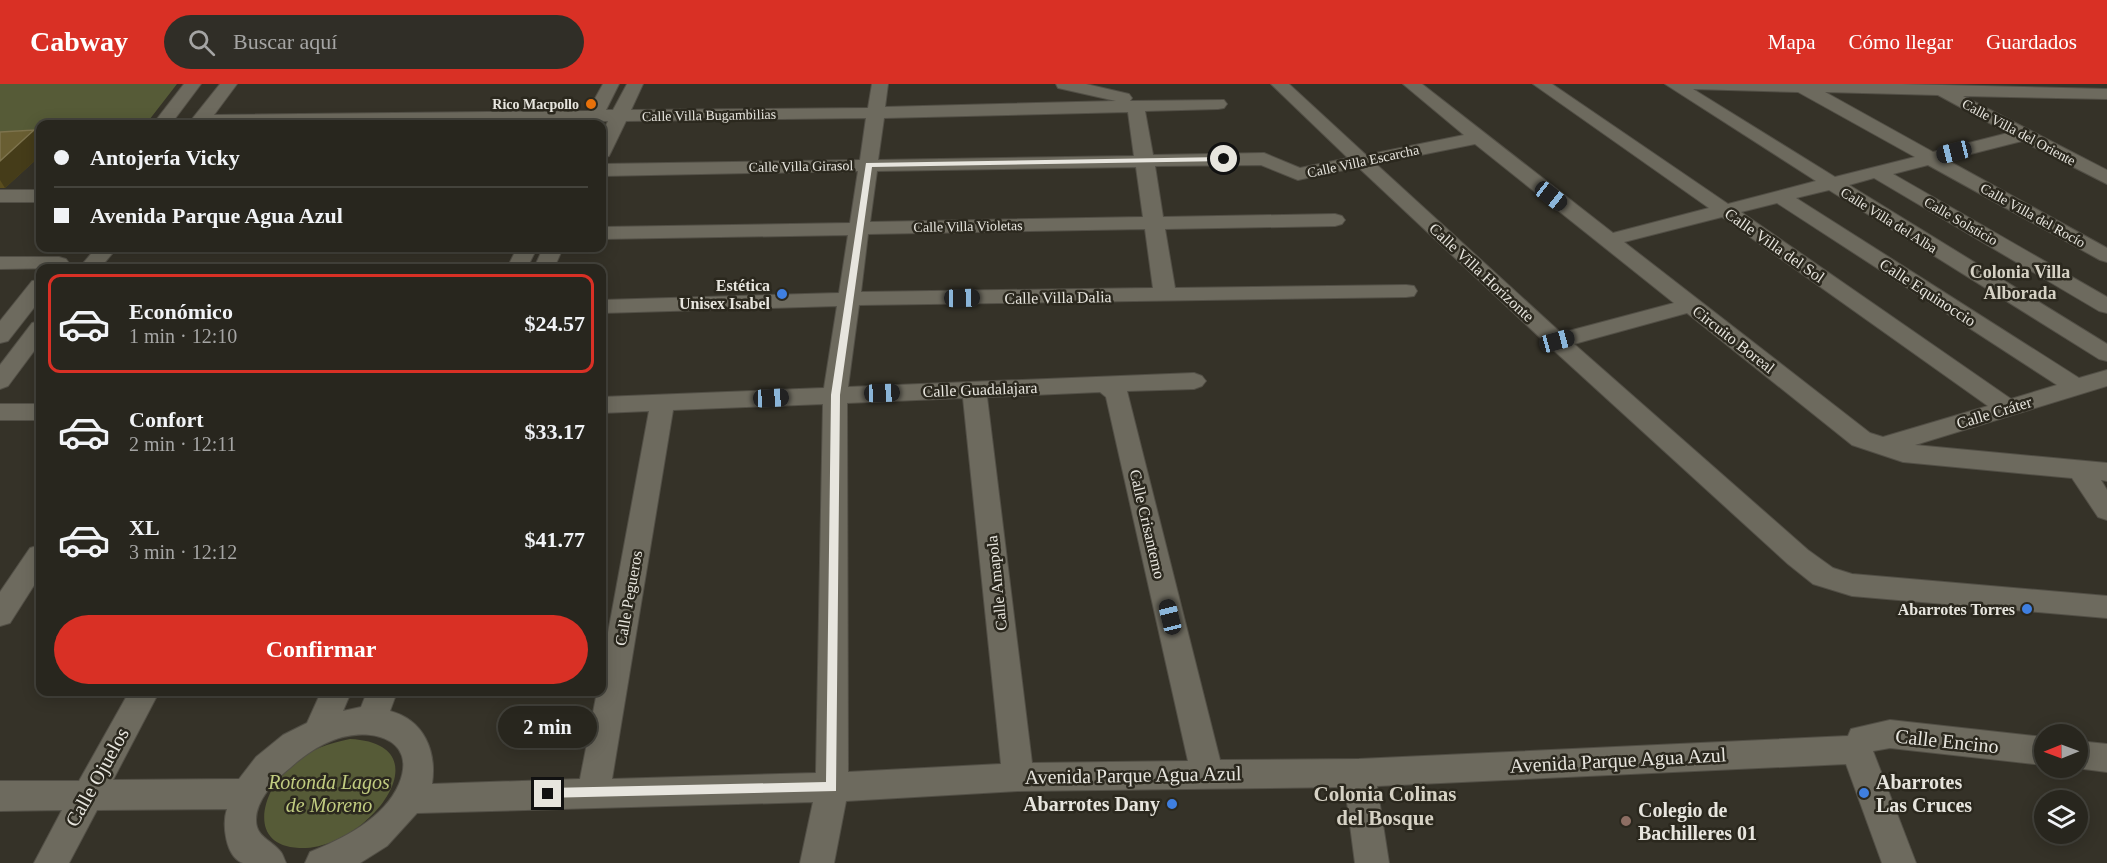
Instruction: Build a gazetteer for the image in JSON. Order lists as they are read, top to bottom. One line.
{"streets":{"street":["Calle Villa Bugambilias","Calle Villa del Oriente","Calle Villa Escarcha","Calle Villa Girasol","Calle Villa del Rocío","Calle Villa del Alba","Calle Solsticio","Calle Villa Violetas","Calle Villa del Sol","Calle Villa Horizonte","Calle Equinoccio","Calle Villa Dalia","Circuito Boreal","Calle Guadalajara","Calle Cráter","Calle Crisantemo","Calle Amapola","Calle Pegueros","Calle Encino","Avenida Parque Agua Azul","Calle Ojuelos"]},"crossings":[["Calle Villa Escarcha","Calle Villa Girasol"],["Calle Villa Escarcha","Calle Villa Horizonte"],["Calle Villa Escarcha","Circuito Boreal"],["Calle Villa del Sol","Calle Cráter"],["Calle Equinoccio","Calle Cráter"],["Circuito Boreal","Calle Cráter"],["Calle Guadalajara","Calle Crisantemo"],["Calle Guadalajara","Calle Amapola"],["Calle Guadalajara","Calle Pegueros"],["Calle Crisantemo","Avenida Parque Agua Azul"],["Calle Amapola","Avenida Parque Agua Azul"],["Calle Pegueros","Avenida Parque Agua Azul"],["Calle Encino","Avenida Parque Agua Azul"]],"districts":["Colonia Villa Alborada","Colonia Colinas del Bosque"],"parks":["Rotonda Lagos de Moreno"],"places":["Rico Macpollo","Estética Unisex Isabel","Abarrotes Torres","Abarrotes Las Cruces","Abarrotes Dany","Colegio de Bachilleres 01"],"north":"left","page":{"header":"Cabway","search":"Buscar aquí","nav":["Mapa","Cómo llegar","Guardados"],"banner":["Antojería Vicky","Avenida Parque Agua Azul"],"list":[{"name":"Económico","note":"1 min · 12:10","value":"$24.57"},{"name":"Confort","note":"2 min · 12:11","value":"$33.17"},{"name":"XL","note":"3 min · 12:12","value":"$41.77"}],"buttons":"Confirmar","bubble":"2 min"}}
